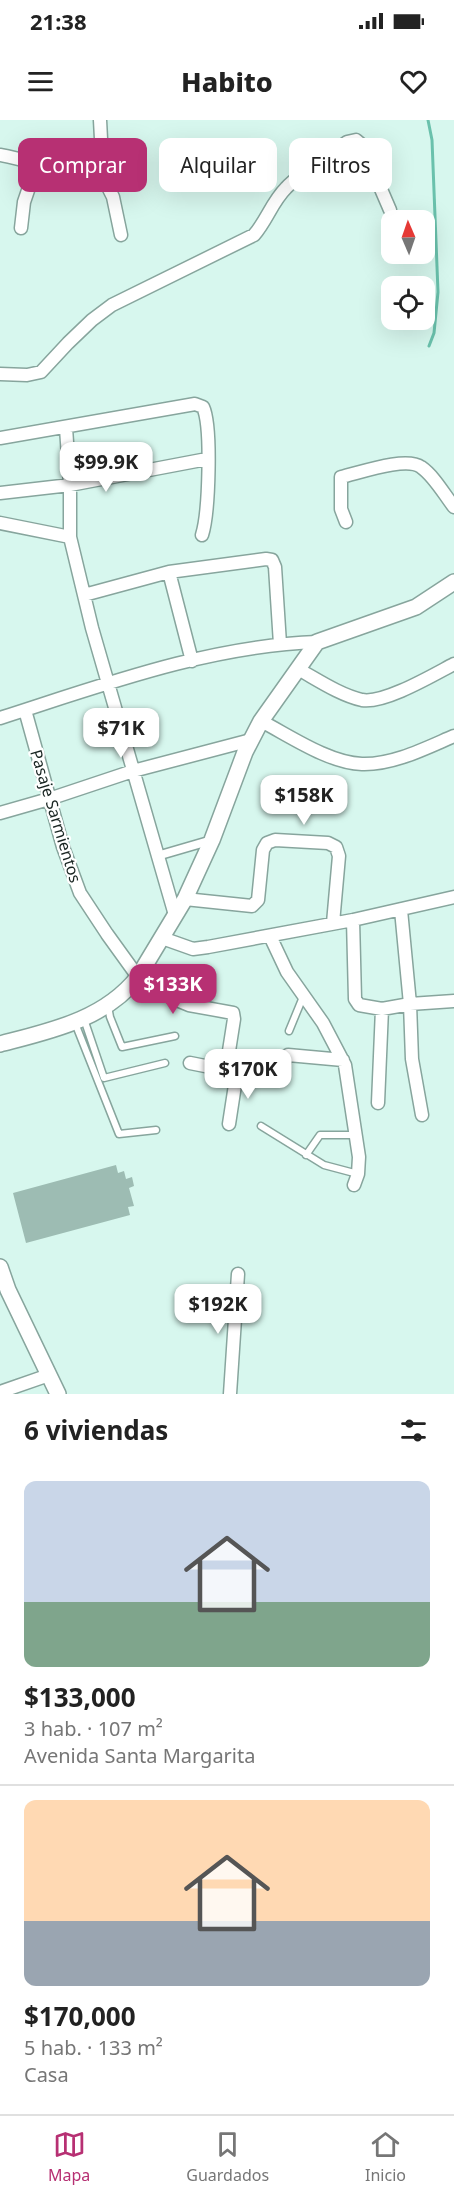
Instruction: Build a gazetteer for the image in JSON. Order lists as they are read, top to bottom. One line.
{"streets":{"street":["Pasaje Sarmientos"]},"north":"top","page":{"status":"21:38","header":"Habito","chip":["Comprar","Alquilar","Filtros"],"price":["$99.9K","$71K","$158K","$133K","$170K","$192K"],"heading":"6 viviendas","list":[{"name":"$133,000","note":"3 hab. · 107 m² · Avenida Santa Margarita"},{"name":"$170,000","note":"5 hab. · 133 m² · Casa"}],"tabs":["Mapa","Guardados","Inicio"]}}
